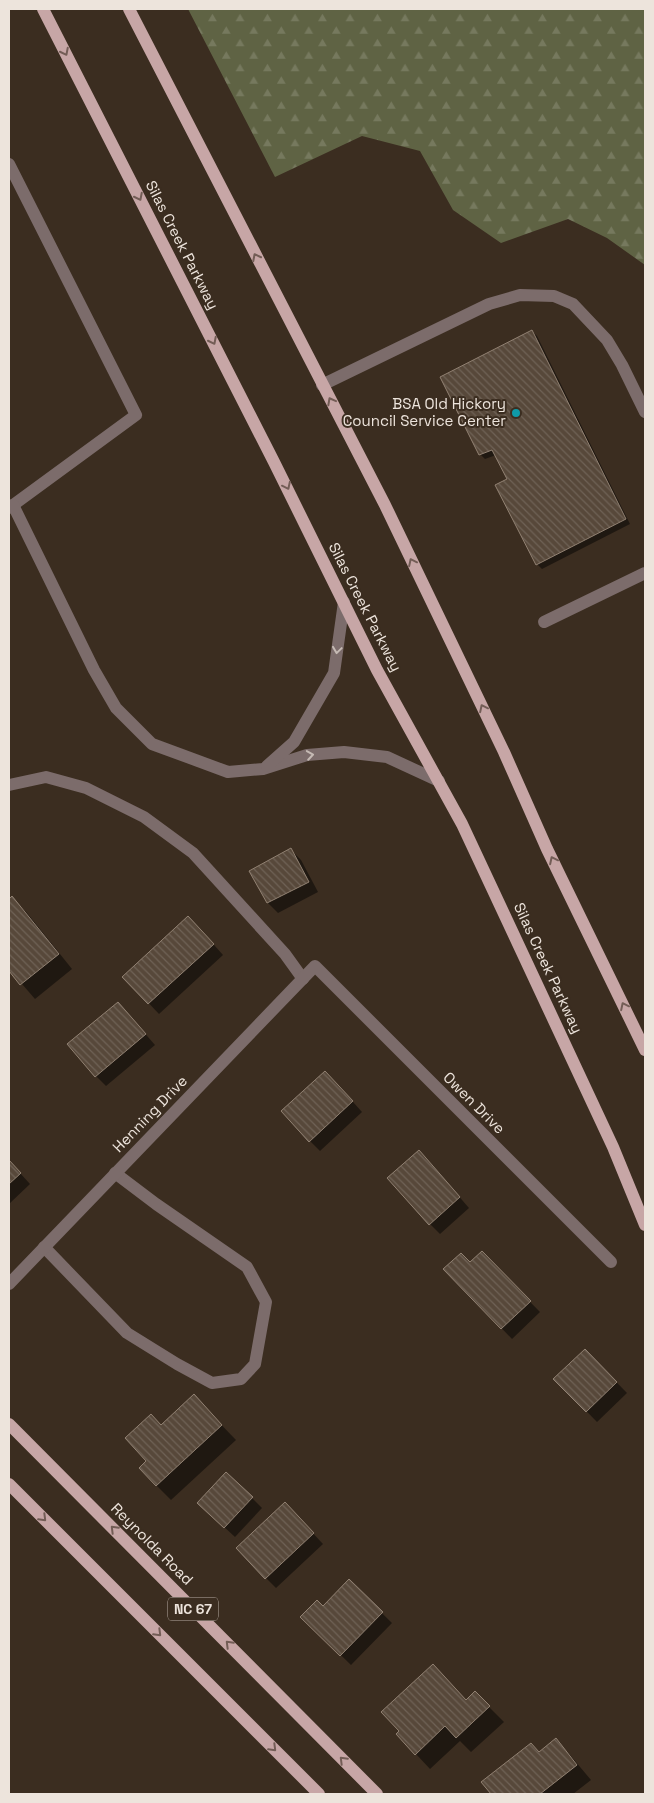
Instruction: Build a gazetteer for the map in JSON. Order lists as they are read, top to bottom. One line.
{"streets":{"main road":["Silas Creek Parkway","Reynolda Road","NC 67"],"street":["Owen Drive","Henning Drive"]},"crossings":[["Owen Drive","Henning Drive"]],"places":["BSA Old Hickory Council Service Center"]}
